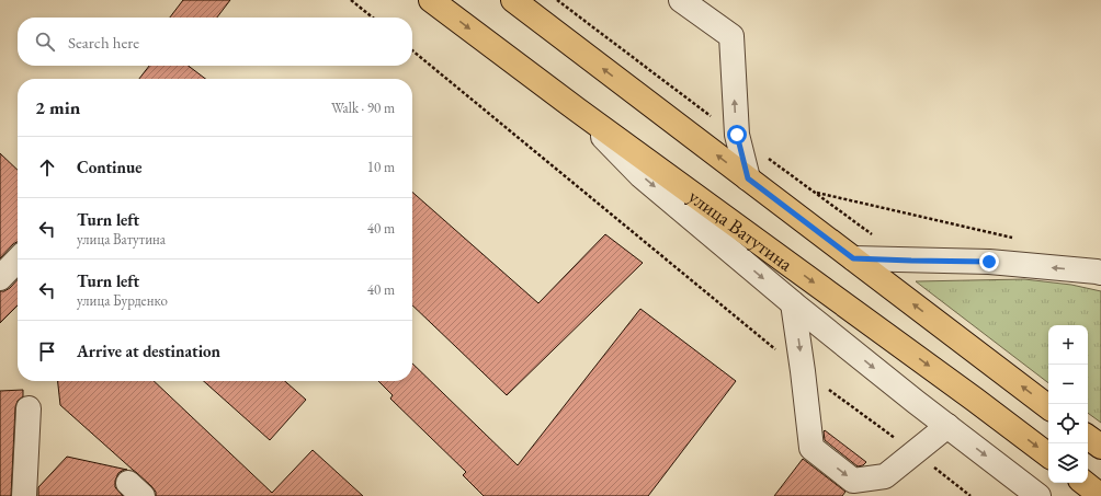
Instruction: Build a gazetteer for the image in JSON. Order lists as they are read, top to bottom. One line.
{"streets":{"main road":["улица Ватутина"]},"page":{"search":"Search here","heading":["2 min","Walk · 90 m"],"list":[["Continue","10 m"],["Turn left","улица Ватутина","40 m"],["Turn left","улица Бурденко","40 m"],"Arrive at destination"],"map_buttons":["+","−"]}}
